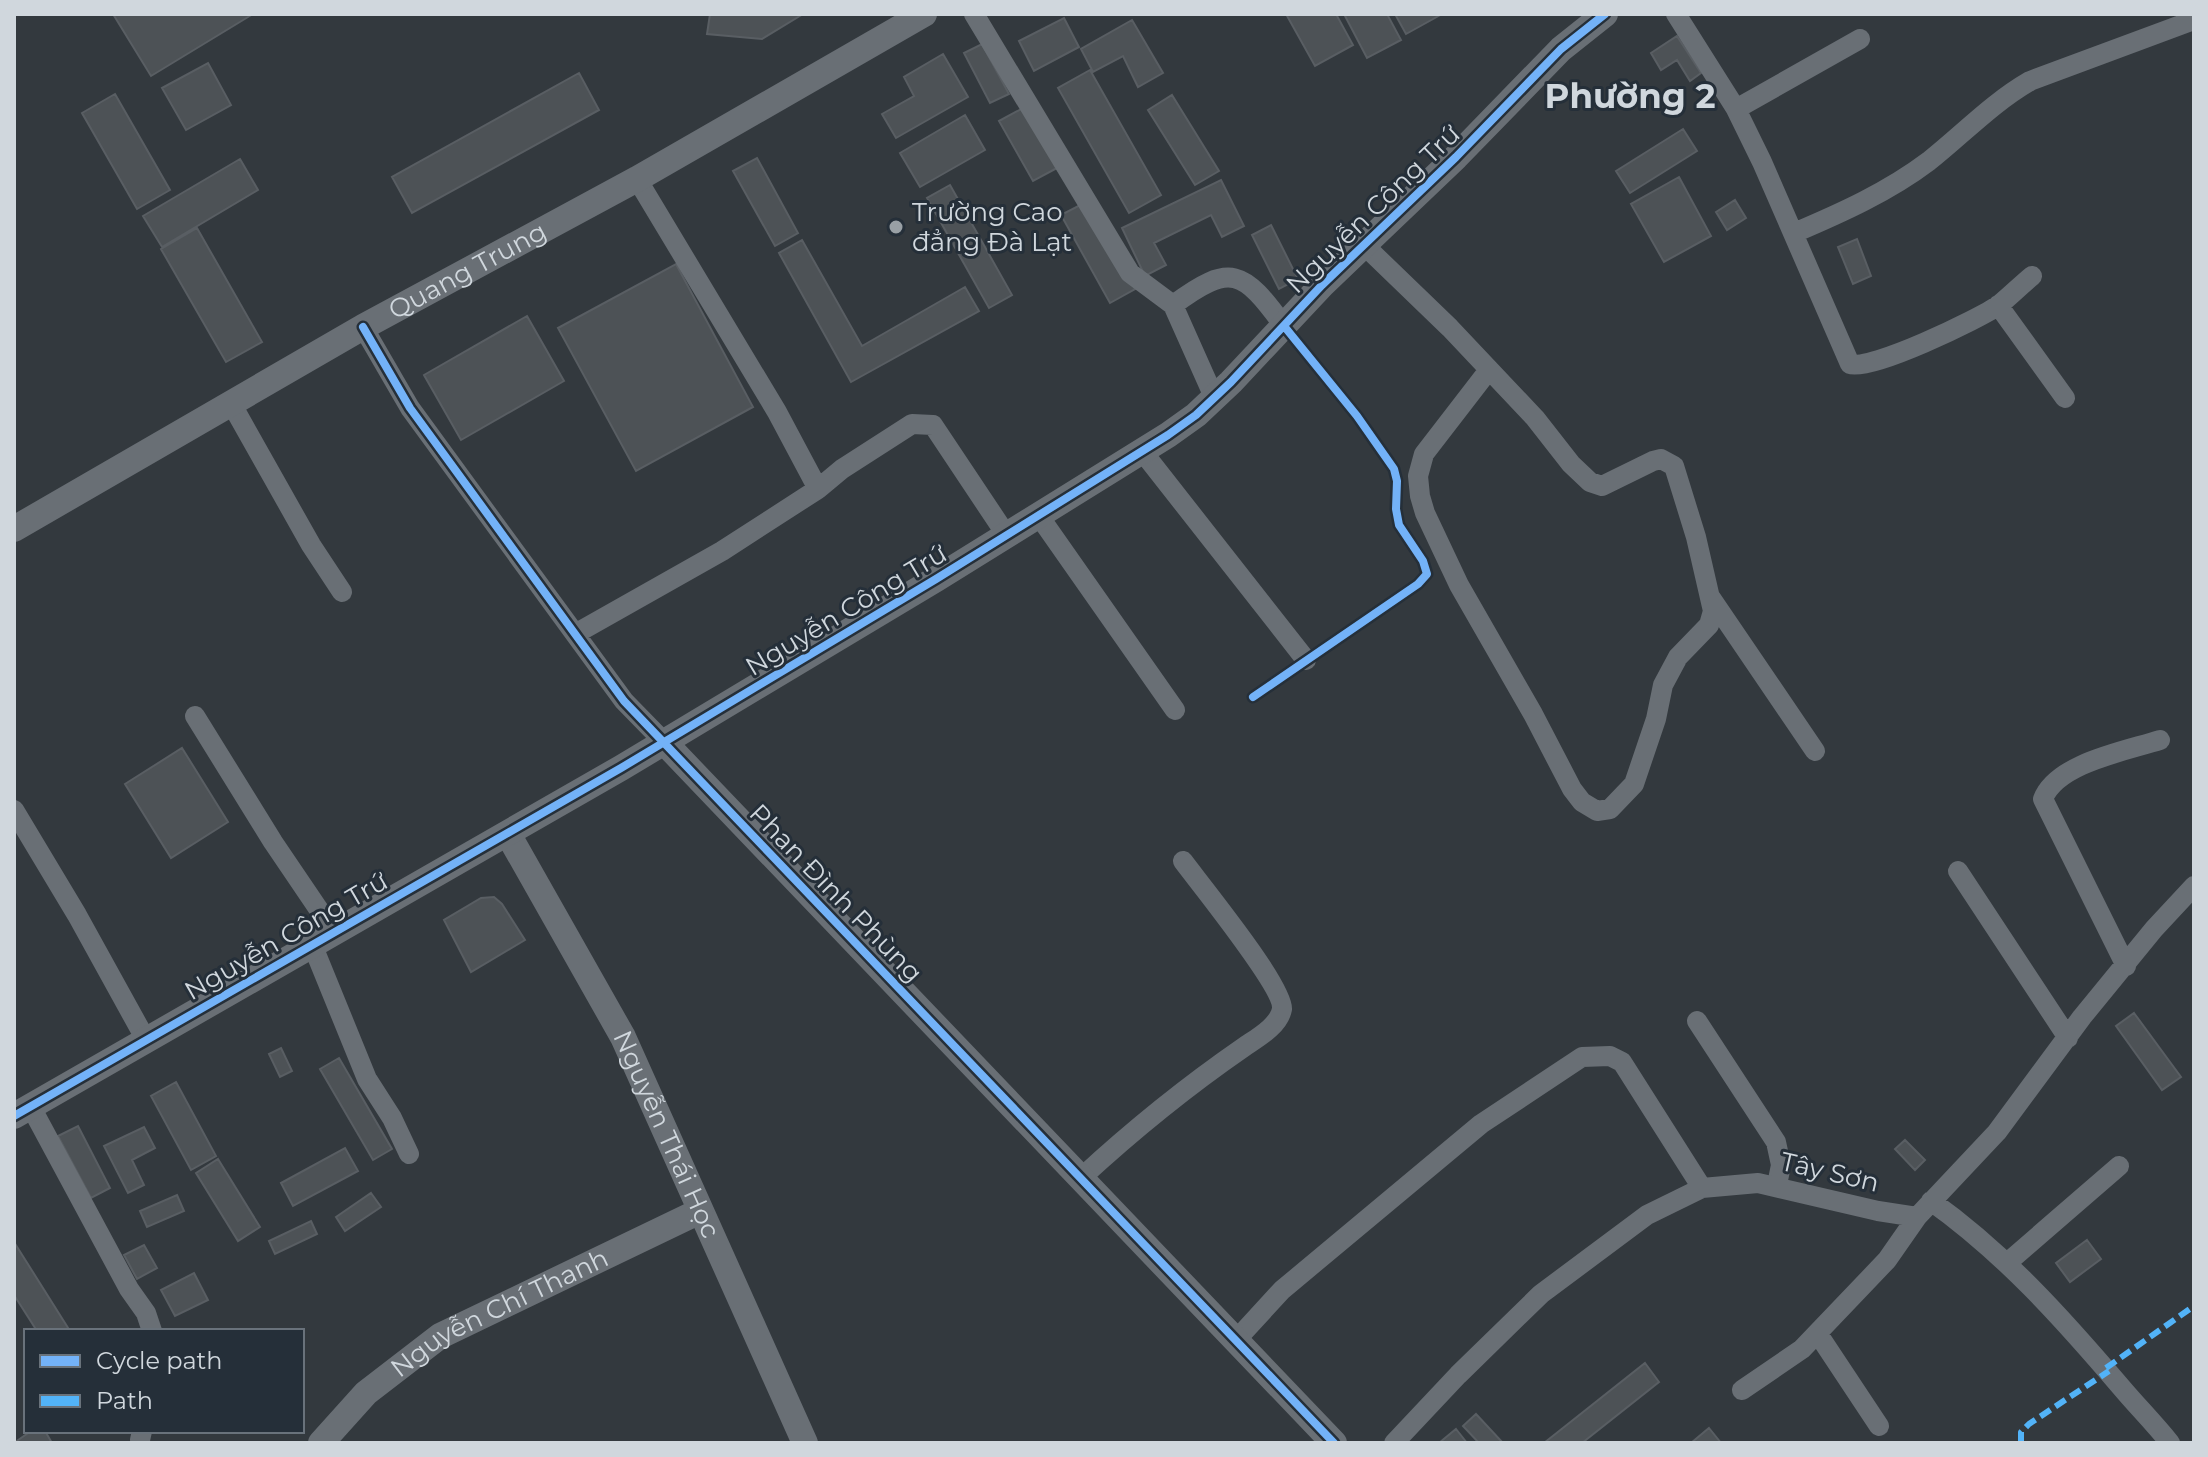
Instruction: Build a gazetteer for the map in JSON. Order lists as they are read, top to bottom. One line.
{"streets":{"street":["Nguyễn Công Trứ","Quang Trung","Phan Đình Phùng","Nguyễn Thái Học","Tây Sơn","Nguyễn Chí Thanh"]},"crossings":[["Nguyễn Công Trứ","Phan Đình Phùng"],["Nguyễn Công Trứ","Nguyễn Thái Học"],["Quang Trung","Phan Đình Phùng"],["Nguyễn Thái Học","Nguyễn Chí Thanh"]],"districts":["Phường 2"],"places":["Trường Cao đẳng Đà Lạt"],"legend":["Cycle path","Path"]}
